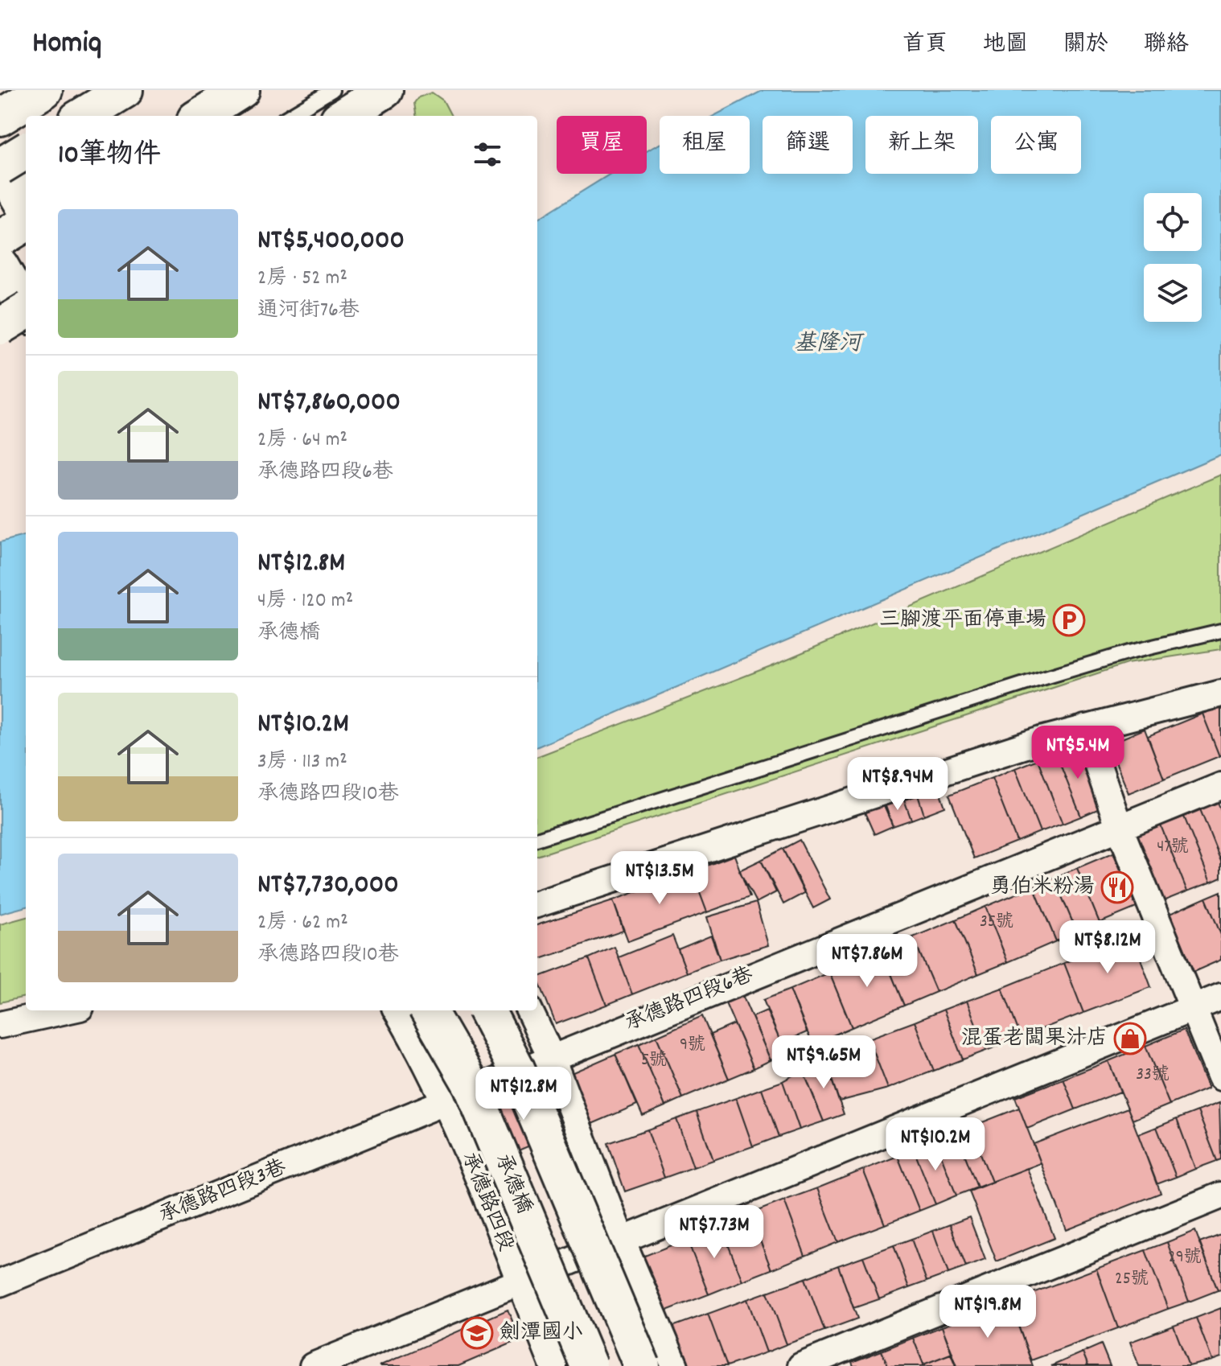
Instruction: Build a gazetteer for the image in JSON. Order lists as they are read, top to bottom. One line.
{"streets":{"main road":["承德橋"],"street":["承德路四段6巷","承德路四段3巷","承德路四段"]},"crossings":[["承德路四段6巷","承德路四段3巷"],["承德路四段6巷","承德路四段"],["承德路四段3巷","承德路四段"]],"water":["基隆河"],"places":{"parking":["三腳渡平面停車場"],"restaurant":["勇伯米粉湯"],"shop":["混蛋老闆果汁店"],"school or university":["劍潭國小"]},"house_numbers":["47號","35號","9號","5號","33號","29號","25號"],"page":{"header":"Homiq","nav":["首頁","地圖","關於","聯絡"],"chip":["買屋","租屋","篩選","新上架","公寓"],"heading":"10筆物件","list":[{"name":"NT$5,400,000","note":"2房 · 52 m² · 通河街76巷"},{"name":"NT$7,860,000","note":"2房 · 64 m² · 承德路四段6巷"},{"name":"NT$12.8M","note":"4房 · 120 m² · 承德橋"},{"name":"NT$10.2M","note":"3房 · 113 m² · 承德路四段10巷"},{"name":"NT$7,730,000","note":"2房 · 62 m² · 承德路四段10巷"}],"price":["NT$5.4M","NT$8.94M","NT$13.5M","NT$8.12M","NT$7.86M","NT$9.65M","NT$12.8M","NT$10.2M","NT$7.73M","NT$19.8M"]}}
